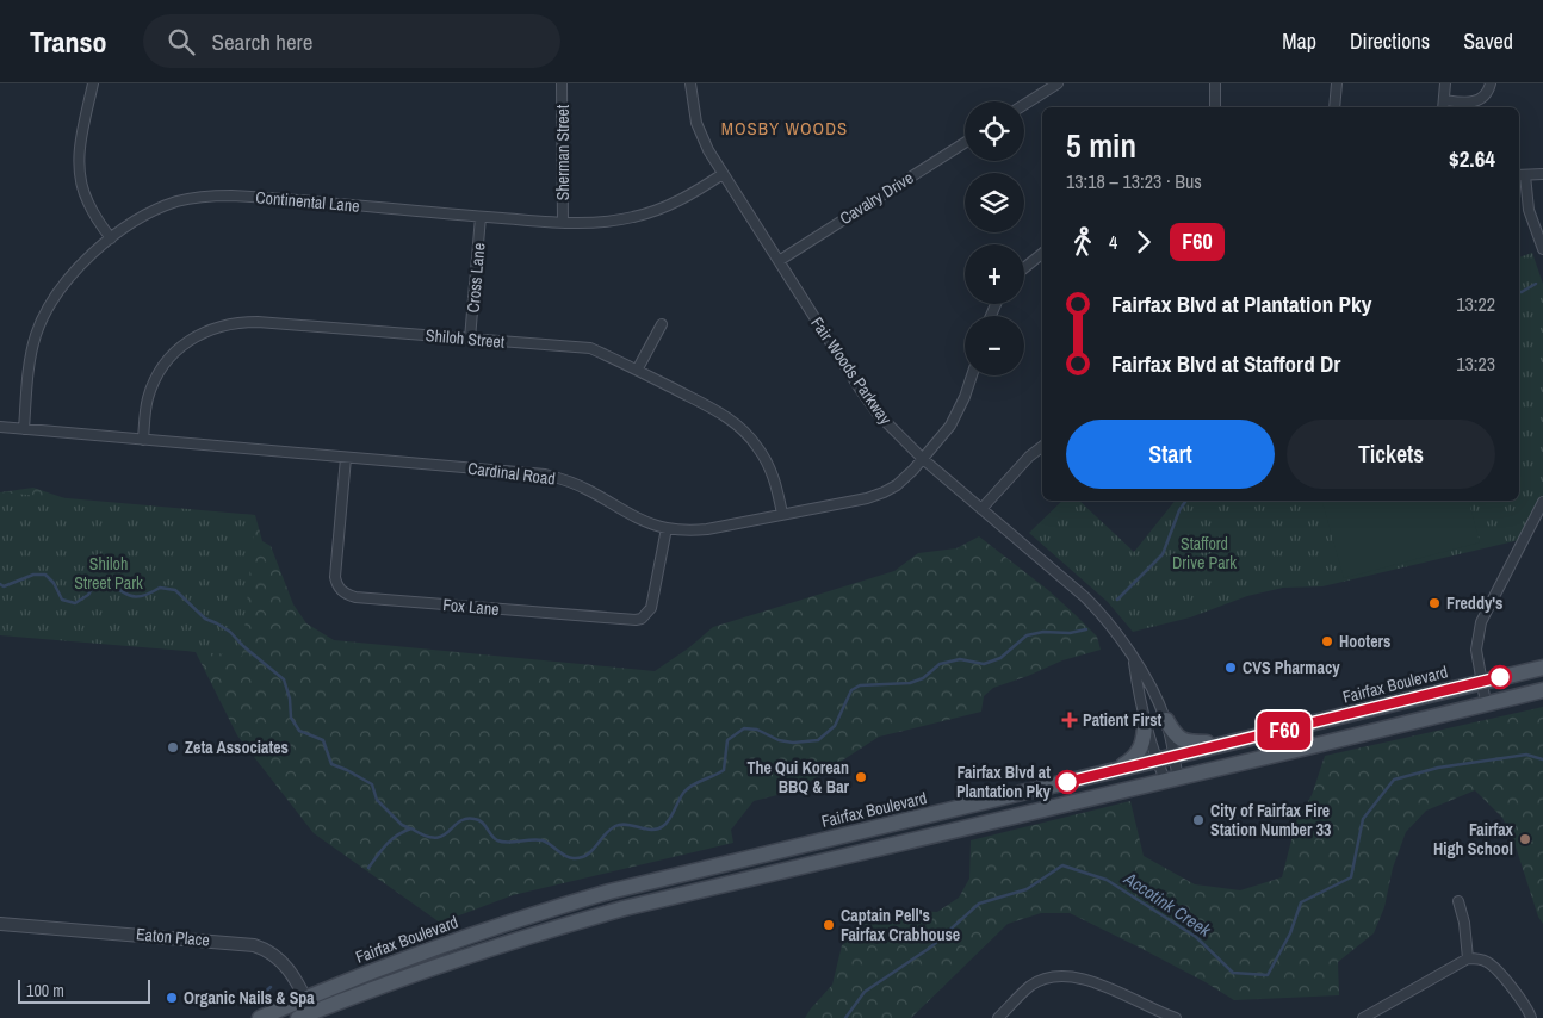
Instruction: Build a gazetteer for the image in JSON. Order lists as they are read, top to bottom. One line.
{"streets":{"main road":["Fairfax Boulevard"],"street":["Sherman Street","Cavalry Drive","Continental Lane","Cross Lane","Shiloh Street","Fair Woods Parkway","Cardinal Road","Fox Lane","Eaton Place"]},"crossings":[["Sherman Street","Continental Lane"],["Cavalry Drive","Fair Woods Parkway"],["Continental Lane","Cross Lane"],["Continental Lane","Fair Woods Parkway"],["Continental Lane","Cardinal Road"],["Cross Lane","Shiloh Street"],["Shiloh Street","Cardinal Road"],["Fair Woods Parkway","Cardinal Road"],["Fair Woods Parkway","Fairfax Boulevard"],["Cardinal Road","Fox Lane"],["Fairfax Boulevard","Eaton Place"]],"districts":["MOSBY WOODS"],"water":["Accotink Creek"],"parks":["Stafford Drive Park","Shiloh Street Park"],"places":{"other":["Freddy's","Hooters","CVS Pharmacy","Zeta Associates","The Qui Korean BBQ & Bar","Fairfax Blvd at Plantation Pky","City of Fairfax Fire Station Number 33","Fairfax High School","Captain Pell's Fairfax Crabhouse","Organic Nails & Spa"],"health":["Patient First"]},"lines":["bus line F60"],"scale_bar":"100 m","page":{"header":"Transo","search":"Search here","nav":["Map","Directions","Saved"],"on_map":"F60","map_buttons":["+","−"],"heading":["5 min","13:18 – 13:23 · Bus","$2.64"],"legs":["4","F60"],"list":[{"name":"Fairfax Blvd at Plantation Pky","value":"13:22"},{"name":"Fairfax Blvd at Stafford Dr","value":"13:23"}],"buttons":["Start","Tickets"],"scale":"100 m"}}
